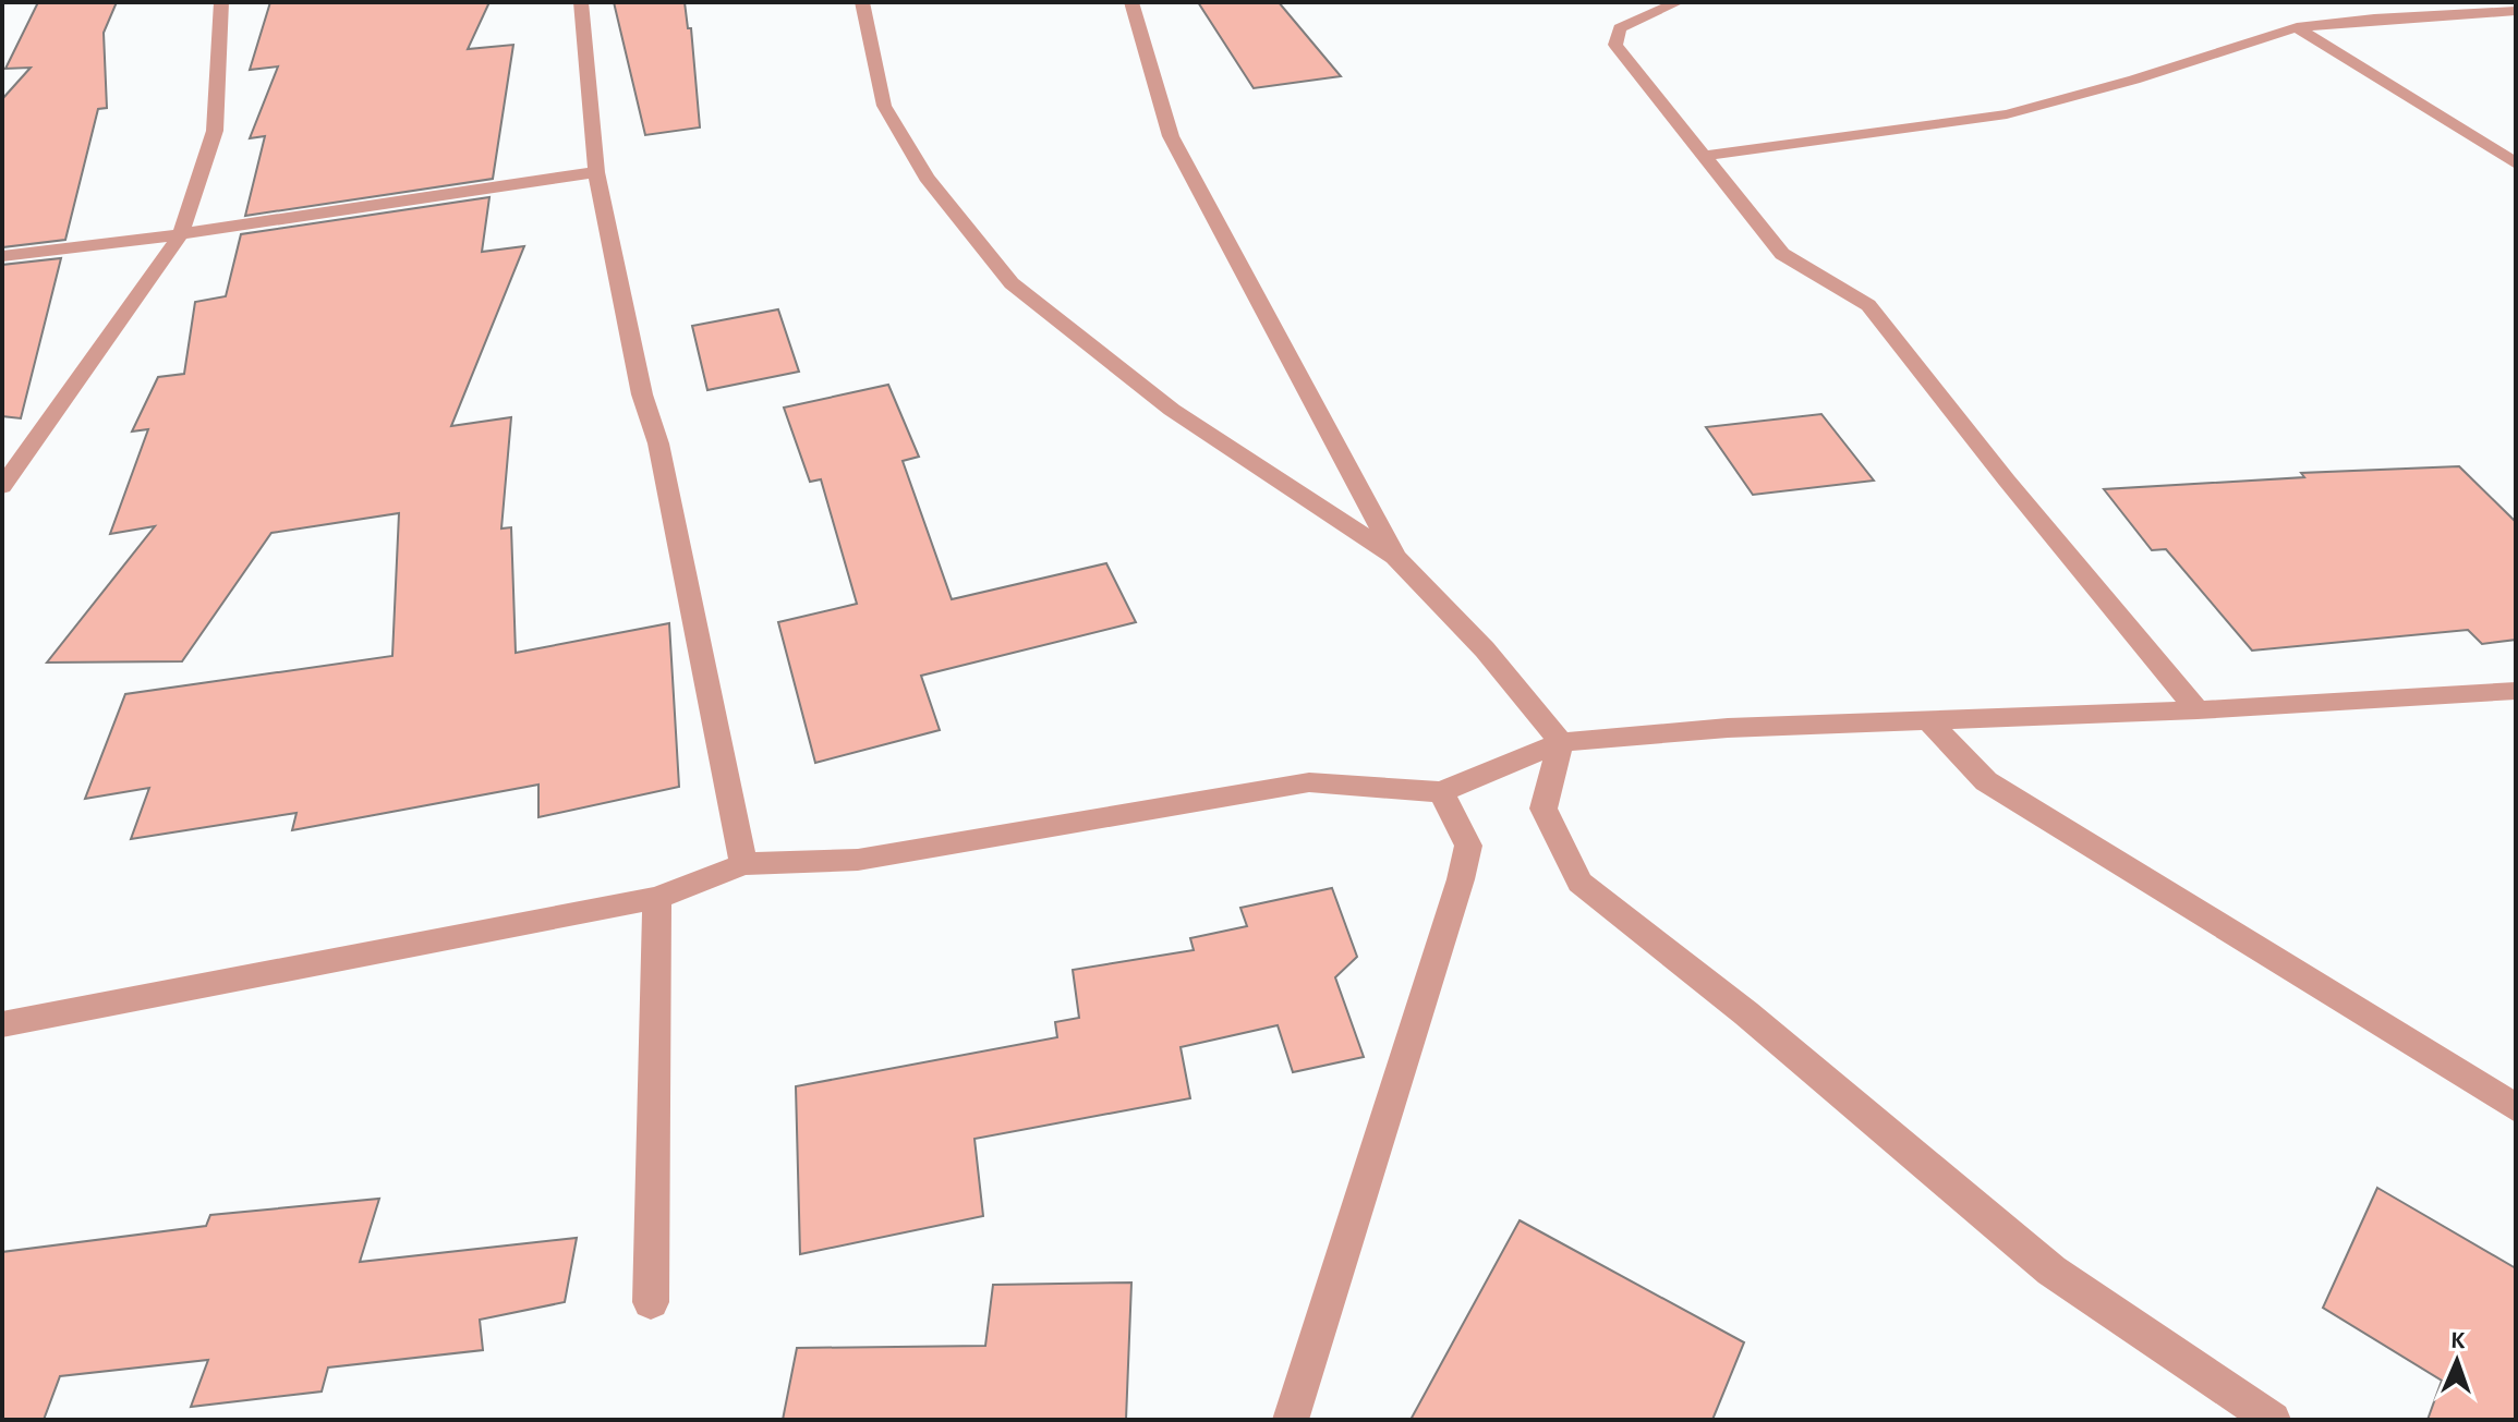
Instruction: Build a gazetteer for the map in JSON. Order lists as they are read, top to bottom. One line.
{"north":"top"}
